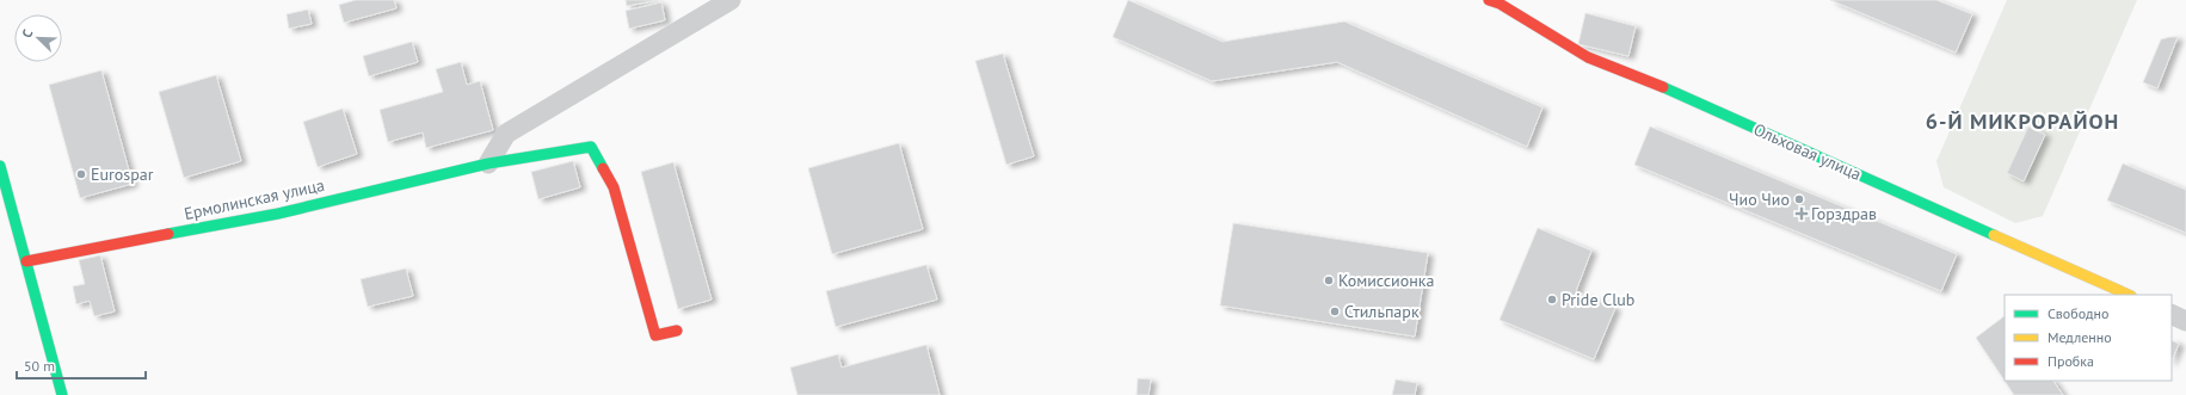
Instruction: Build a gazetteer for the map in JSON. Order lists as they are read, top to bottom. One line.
{"streets":{"street":["Ольховая улица","Ермолинская улица"]},"districts":["6-Й МИКРОРАЙОН"],"places":{"other":["Eurospar","Чио Чио","Комиссионка","Pride Club","Стильпарк"],"health":["Горздрав"]},"legend":["Свободно","Медленно","Пробка"],"scale_bar":"50 m","north":"top left"}
